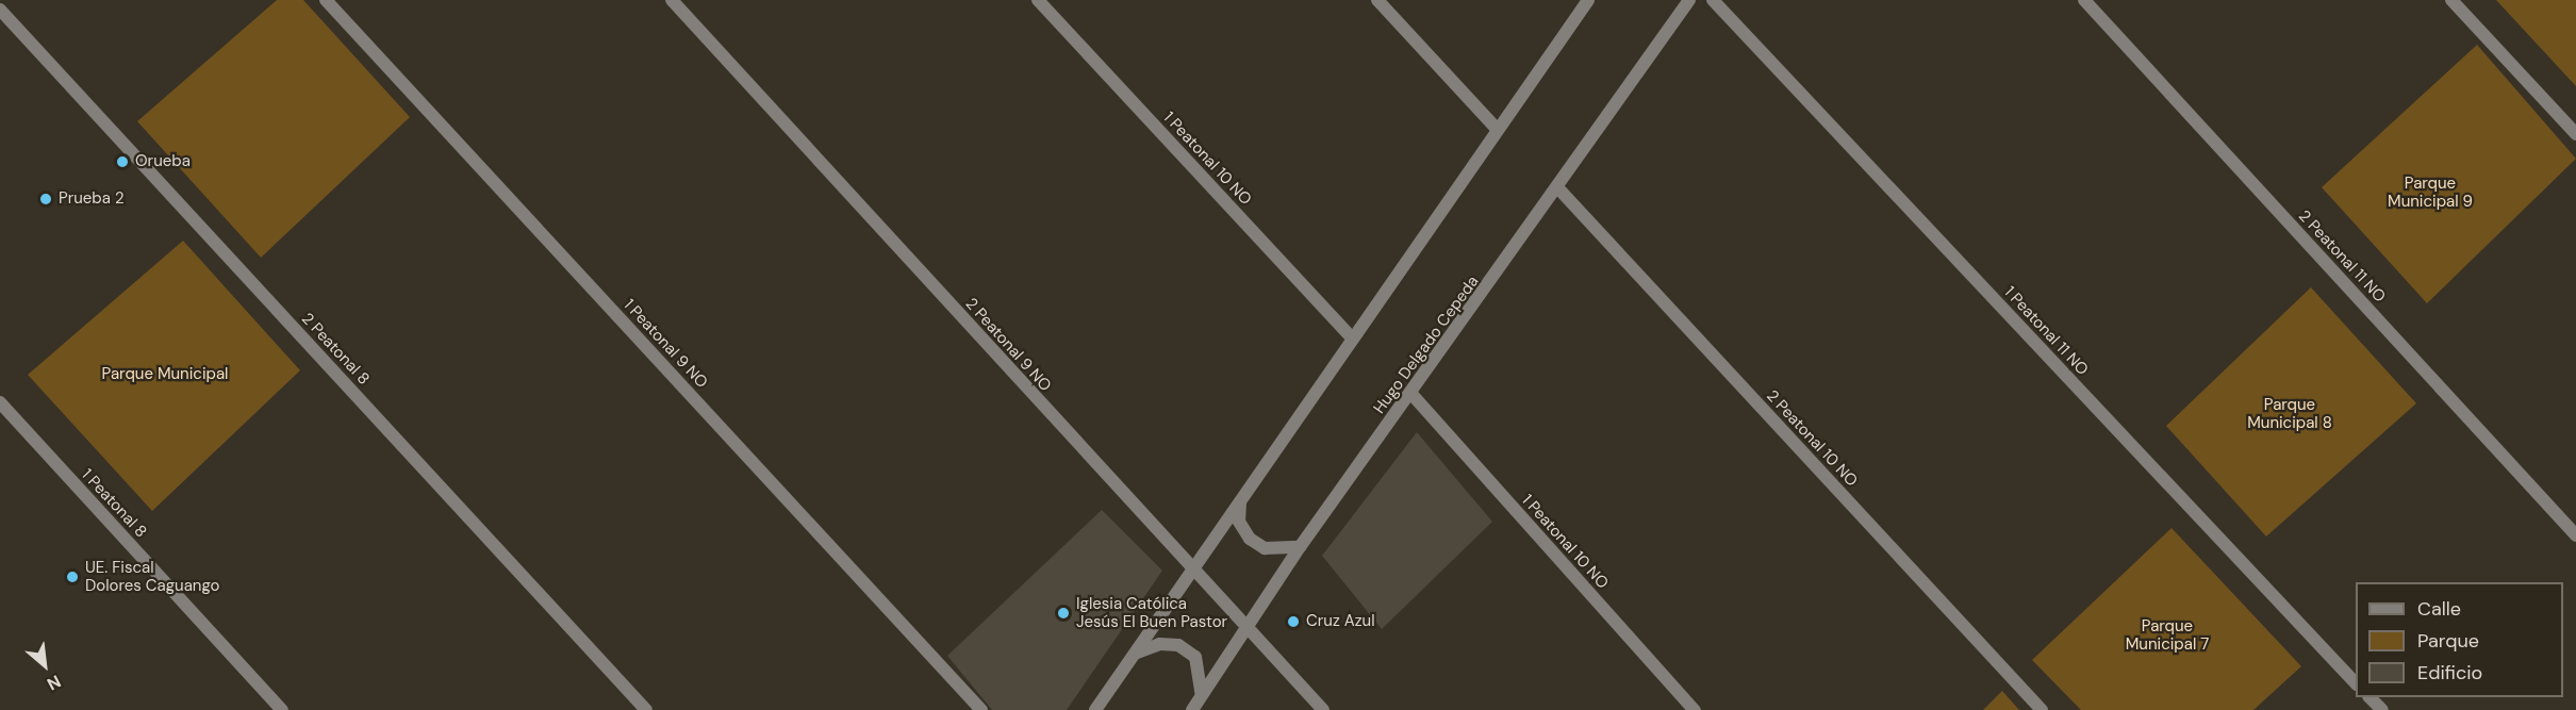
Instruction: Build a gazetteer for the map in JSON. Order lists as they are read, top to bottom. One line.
{"streets":{"street":["1 Peatonal 10 NO","2 Peatonal 11 NO","1 Peatonal 11 NO","1 Peatonal 9 NO","2 Peatonal 9 NO","Hugo Delgado Cepeda","2 Peatonal 8","2 Peatonal 10 NO","1 Peatonal 8"]},"crossings":[["1 Peatonal 10 NO","Hugo Delgado Cepeda"],["2 Peatonal 9 NO","Hugo Delgado Cepeda"],["Hugo Delgado Cepeda","2 Peatonal 10 NO"]],"parks":["Parque Municipal 9","Parque Municipal","Parque Municipal 8","Parque Municipal 7"],"places":["Orueba","Prueba 2","UE. Fiscal Dolores Caguango","Iglesia Católica Jesús El Buen Pastor","Cruz Azul"],"legend":["Calle","Parque","Edificio"],"north":"bottom right"}
